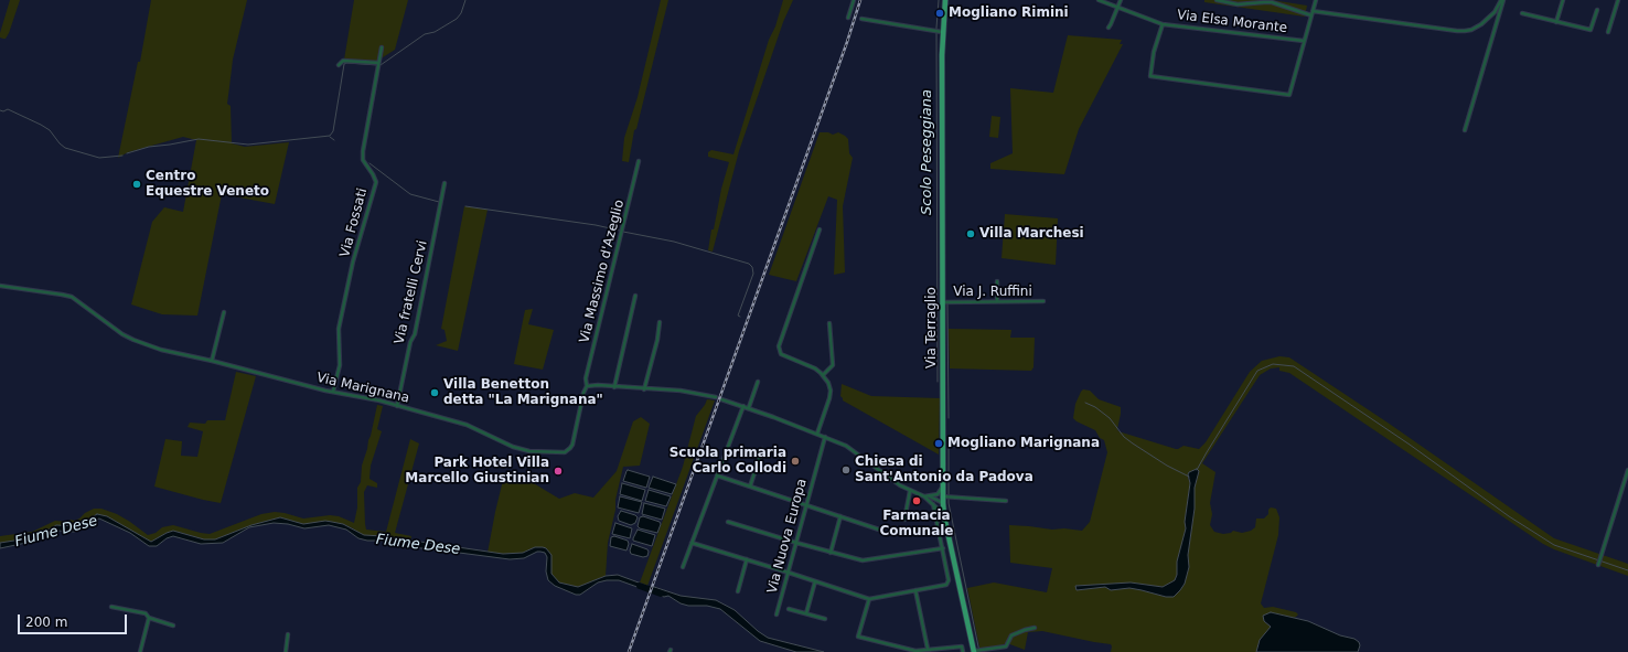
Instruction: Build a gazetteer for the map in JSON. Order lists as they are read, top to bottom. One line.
{"streets":{"main road":["Via Terraglio"],"street":["Via Elsa Morante","Via Fossati","Via Massimo d'Azeglio","Via fratelli Cervi","Via J. Ruffini","Via Marignana","Via Nuova Europa"]},"crossings":[["Via Fossati","Via Marignana"],["Via Massimo d'Azeglio","Via Marignana"],["Via fratelli Cervi","Via Marignana"],["Via J. Ruffini","Via Terraglio"]],"water":["Scolo Peseggiana","Fiume Dese"],"places":["Mogliano Rimini","Centro Equestre Veneto","Villa Marchesi","Villa Benetton detta \"La Marignana\"","Mogliano Marignana","Scuola primaria Carlo Collodi","Chiesa di Sant'Antonio da Padova","Park Hotel Villa Marcello Giustinian","Farmacia Comunale"],"scale_bar":"200 m"}
